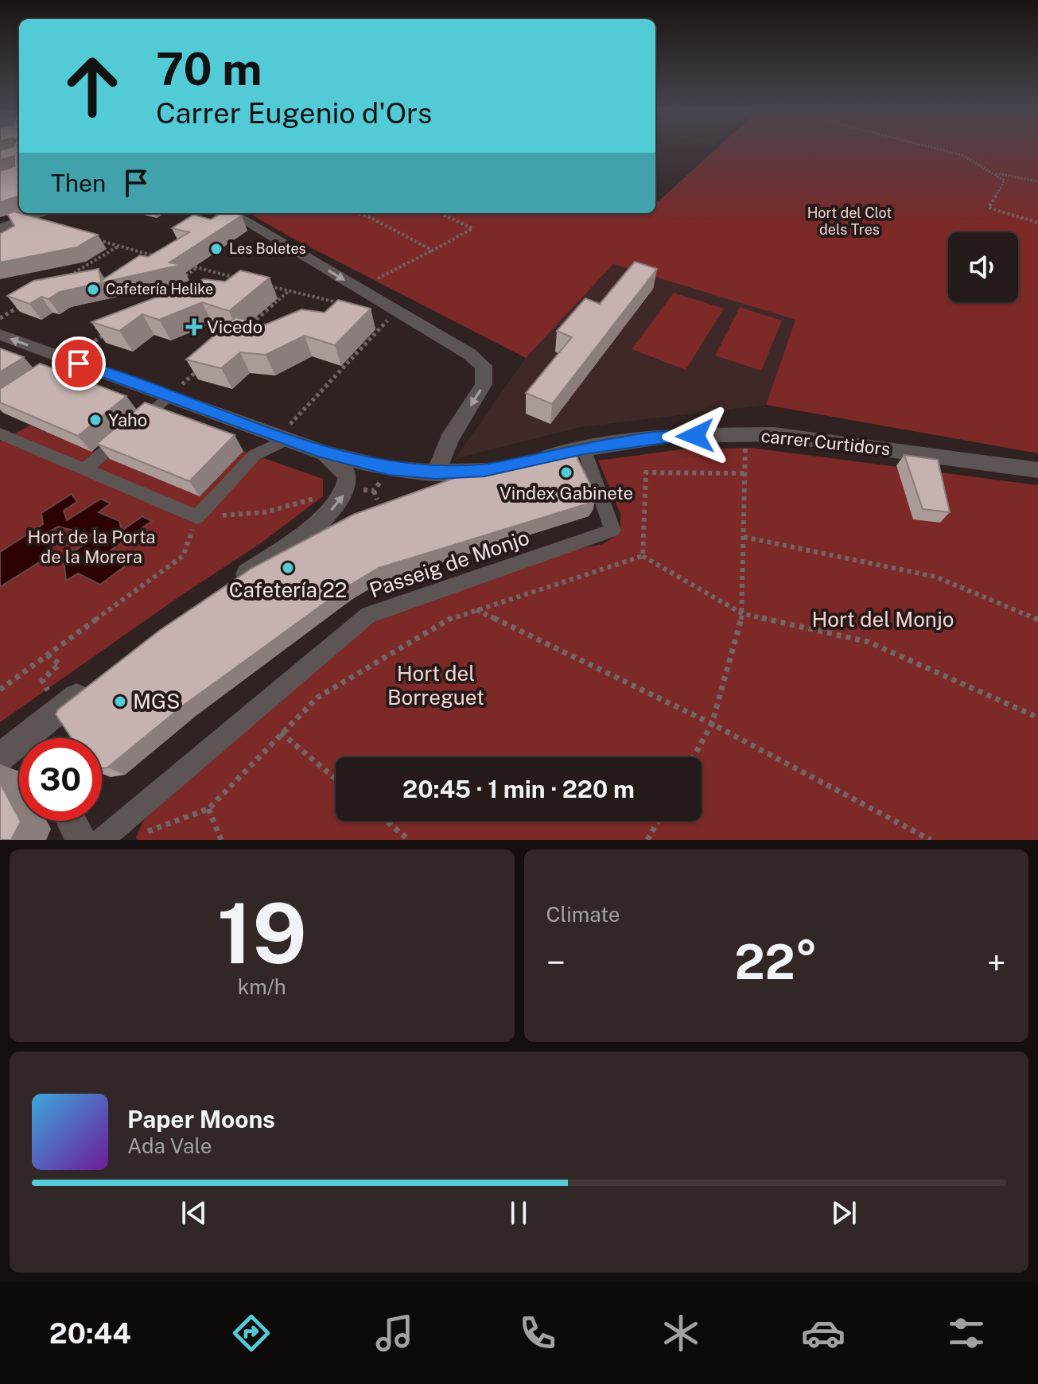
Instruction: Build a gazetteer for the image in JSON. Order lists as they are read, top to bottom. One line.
{"streets":{"street":["carrer Curtidors","Passeig de Monjo"]},"crossings":[["carrer Curtidors","Passeig de Monjo"]],"parks":["Hort del Clot dels Tres","Hort de la Porta de la Morera","Hort del Monjo","Hort del Borreguet"],"places":{"other":["Les Boletes","Cafetería Helike","Yaho","Vindex Gabinete","Cafetería 22","MGS"],"health":["Vicedo"]},"page":{"turn":["70 m","Carrer Eugenio d'Ors"],"then":"Then","limit":"30","trip":"20:45 · 1 min · 220 m","tile":[["19","km/h"],"Climate"],"heat":["−","22°","+"],"song":["Paper Moons","Ada Vale"],"tabs":"20:44"}}
